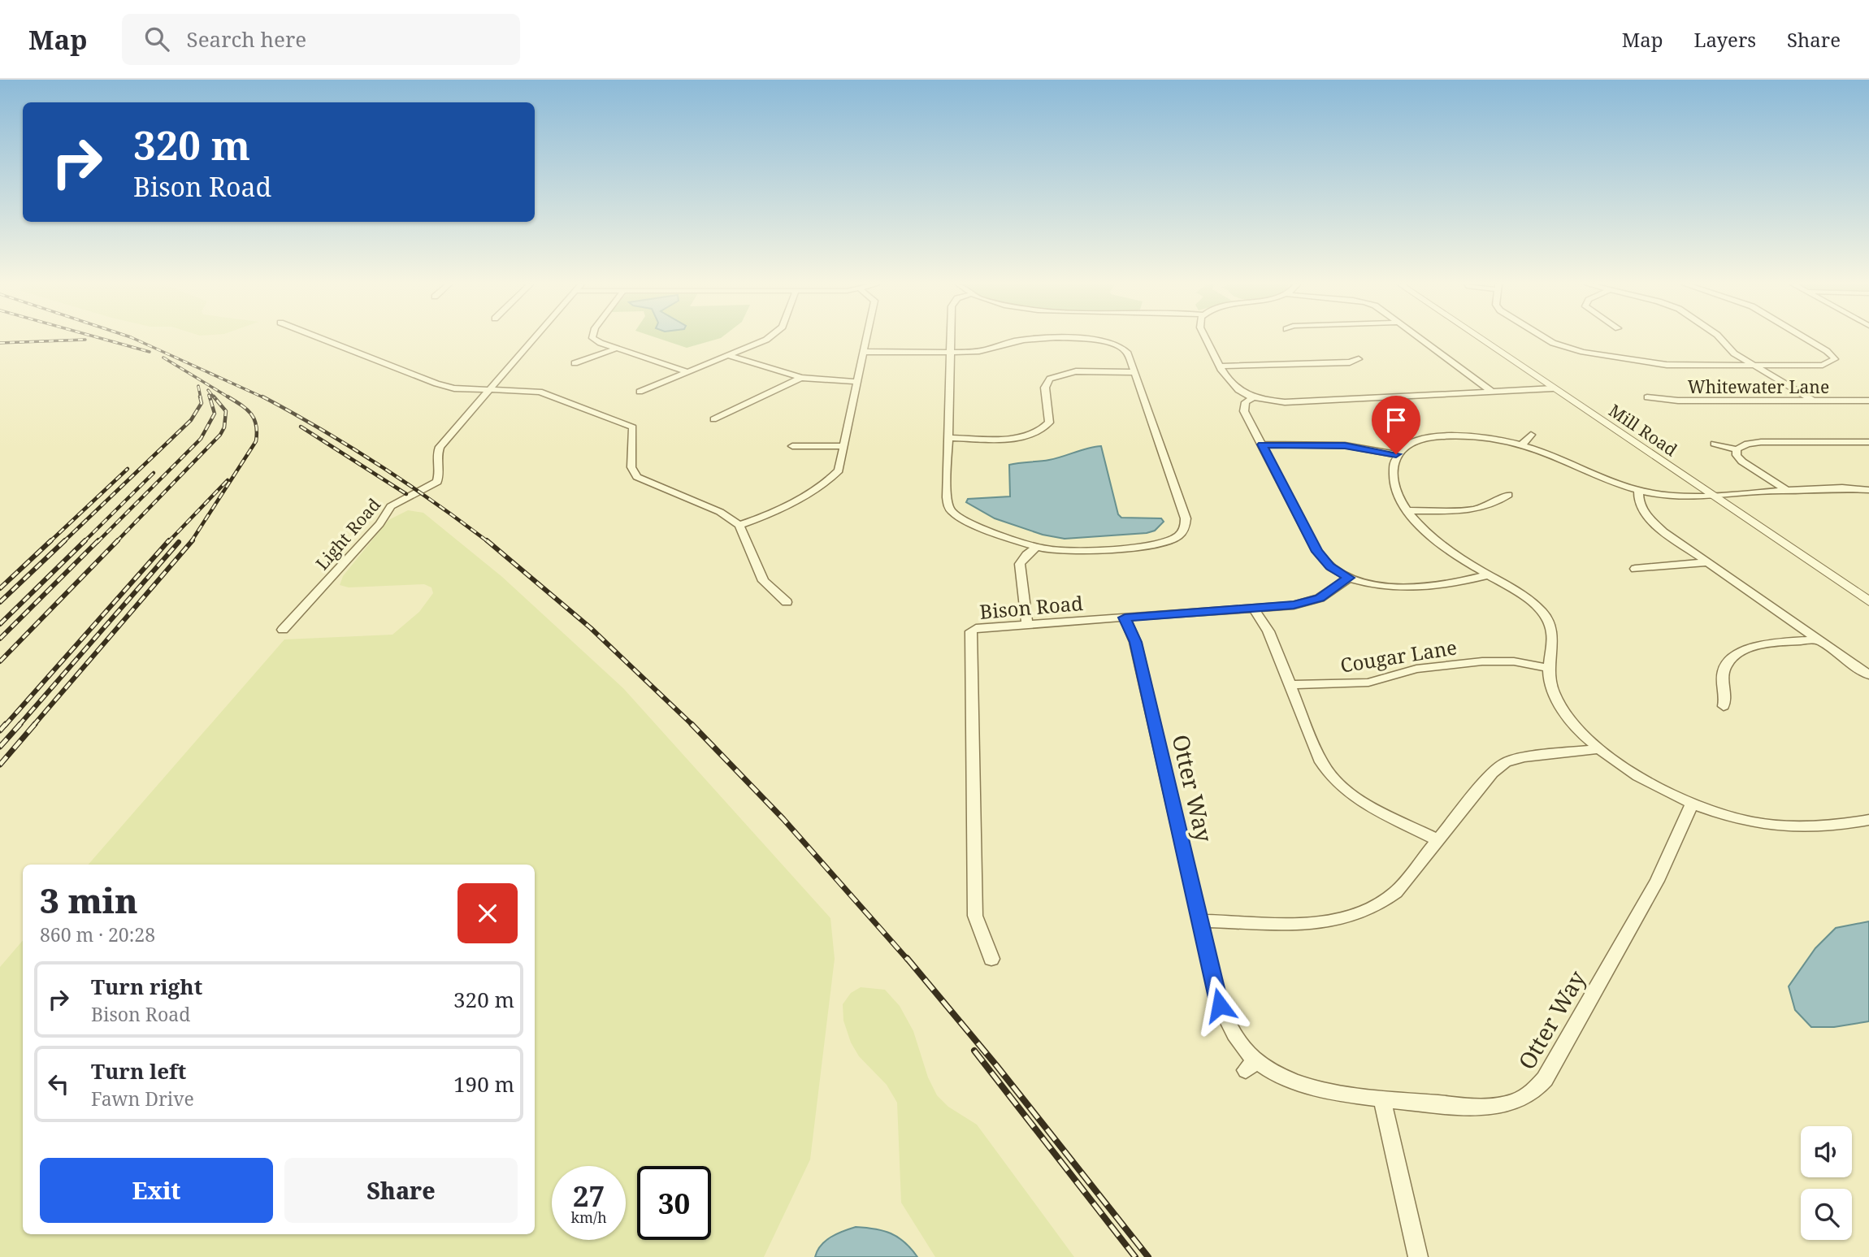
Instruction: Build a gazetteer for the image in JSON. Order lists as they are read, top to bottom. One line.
{"streets":{"street":["Whitewater Lane","Mill Road","Light Road","Bison Road","Cougar Lane","Otter Way"]},"crossings":[["Bison Road","Otter Way"]],"page":{"header":"Map","search":"Search here","nav":["Map","Layers","Share"],"turn":["320 m","Bison Road"],"heading":["3 min","860 m · 20:28"],"list":[{"name":"Turn right","note":"Bison Road","value":"320 m"},{"name":"Turn left","note":"Fawn Drive","value":"190 m"}],"buttons":["Exit","Share"],"speed":"27 km/h","limit":"30"}}
